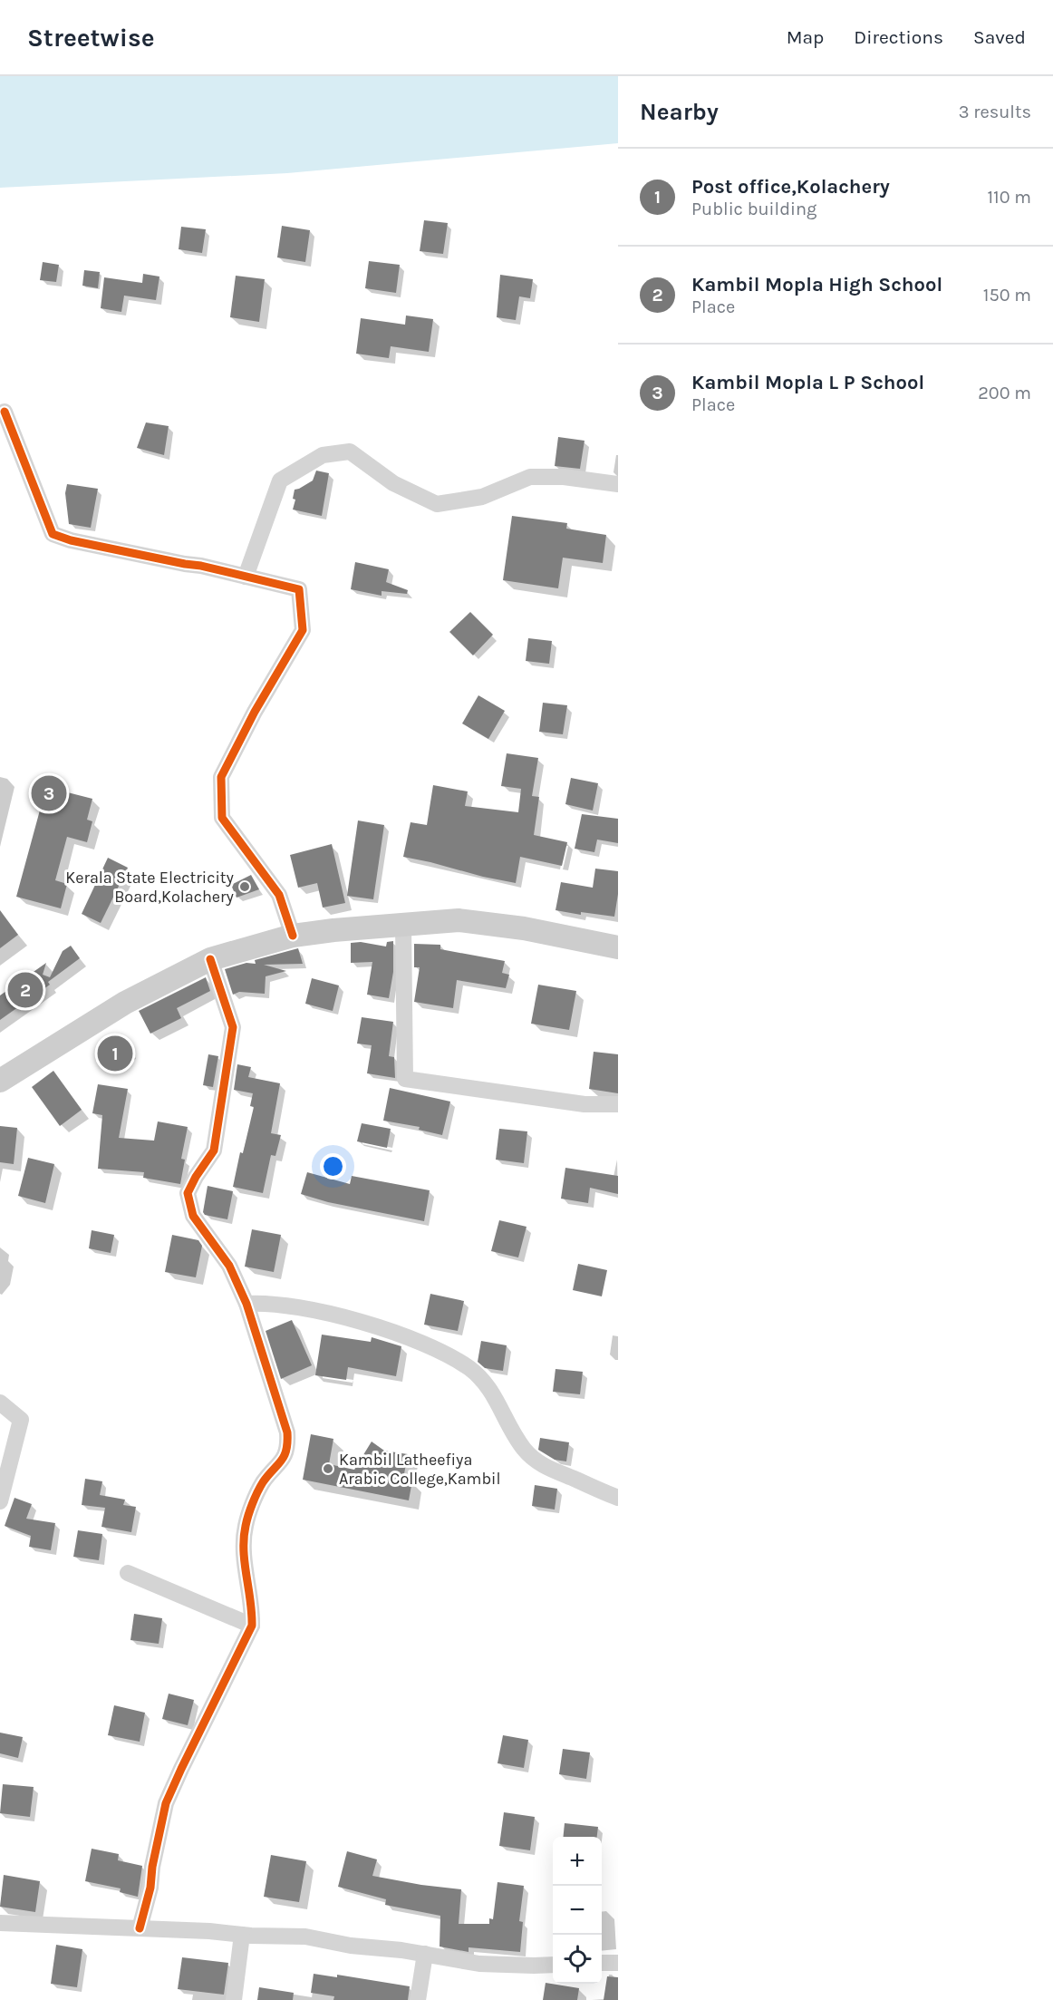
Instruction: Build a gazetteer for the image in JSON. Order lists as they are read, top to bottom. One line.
{"places":["Kerala State Electricity Board,Kolachery","Kambil Latheefiya Arabic College,Kambil"],"page":{"header":"Streetwise","nav":["Map","Directions","Saved"],"heading":["Nearby","3 results"],"list":[{"mark":"1","name":"Post office,Kolachery","note":"Public building","value":"110 m"},{"mark":"2","name":"Kambil Mopla High School","note":"Place","value":"150 m"},{"mark":"3","name":"Kambil Mopla L P School","note":"Place","value":"200 m"}],"pins":["3","2","1"],"map_buttons":["+","−"]}}
